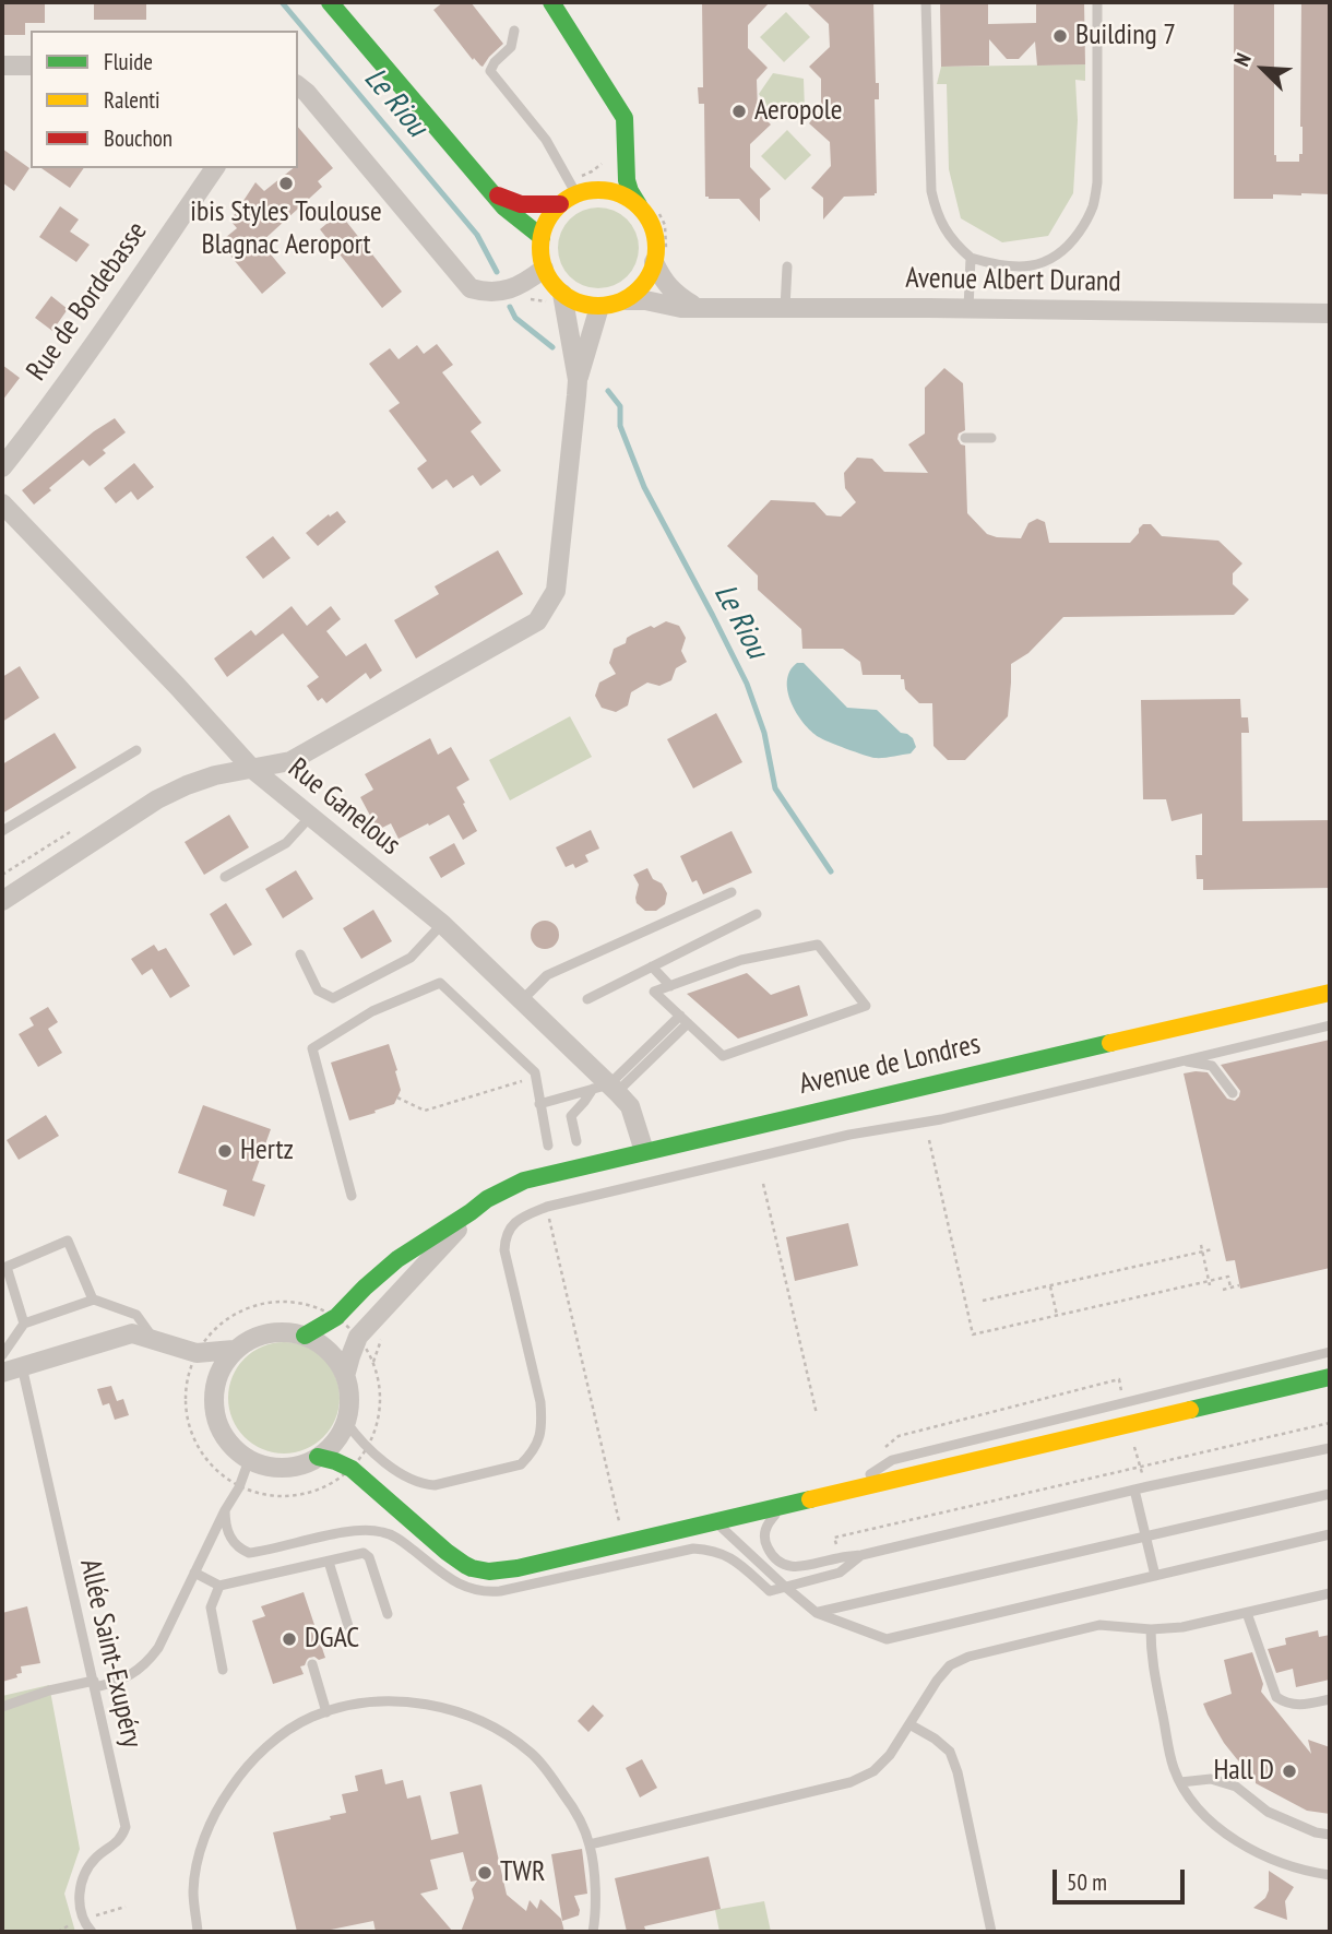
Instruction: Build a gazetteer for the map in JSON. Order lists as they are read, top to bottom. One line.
{"streets":{"main road":["Avenue de Londres"],"street":["Avenue Albert Durand","Rue de Bordebasse","Rue Ganelous"],"lane":["Allée Saint-Exupéry"]},"crossings":[["Rue Ganelous","Avenue de Londres"]],"water":["Le Riou"],"places":["Building 7","Aeropole","ibis Styles Toulouse Blagnac Aeroport","Hertz","DGAC","Hall D","TWR"],"legend":["Fluide","Ralenti","Bouchon"],"scale_bar":"50 m","north":"top left"}
